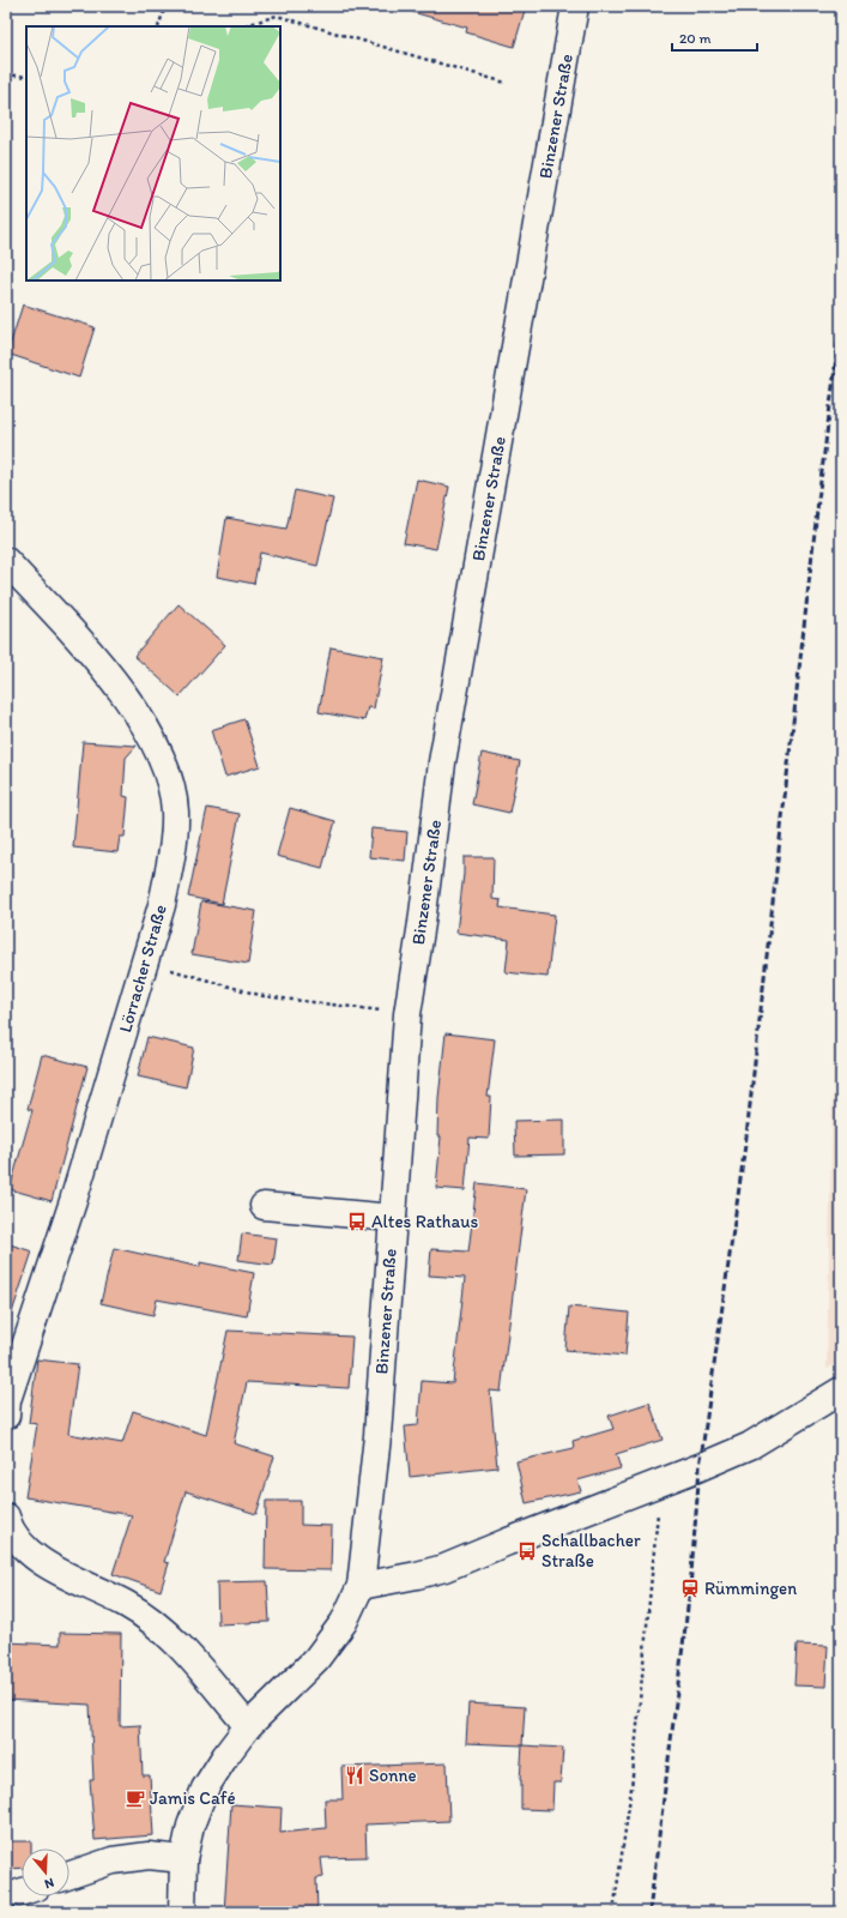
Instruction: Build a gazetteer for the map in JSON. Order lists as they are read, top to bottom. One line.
{"streets":{"street":["Binzener Straße","Lörracher Straße"]},"places":{"bus stop":["Altes Rathaus","Schallbacher Straße"],"station":["Rümmingen"],"restaurant":["Sonne"],"cafe":["Jamis Café"]},"scale_bar":"20 m","north":"bottom"}
